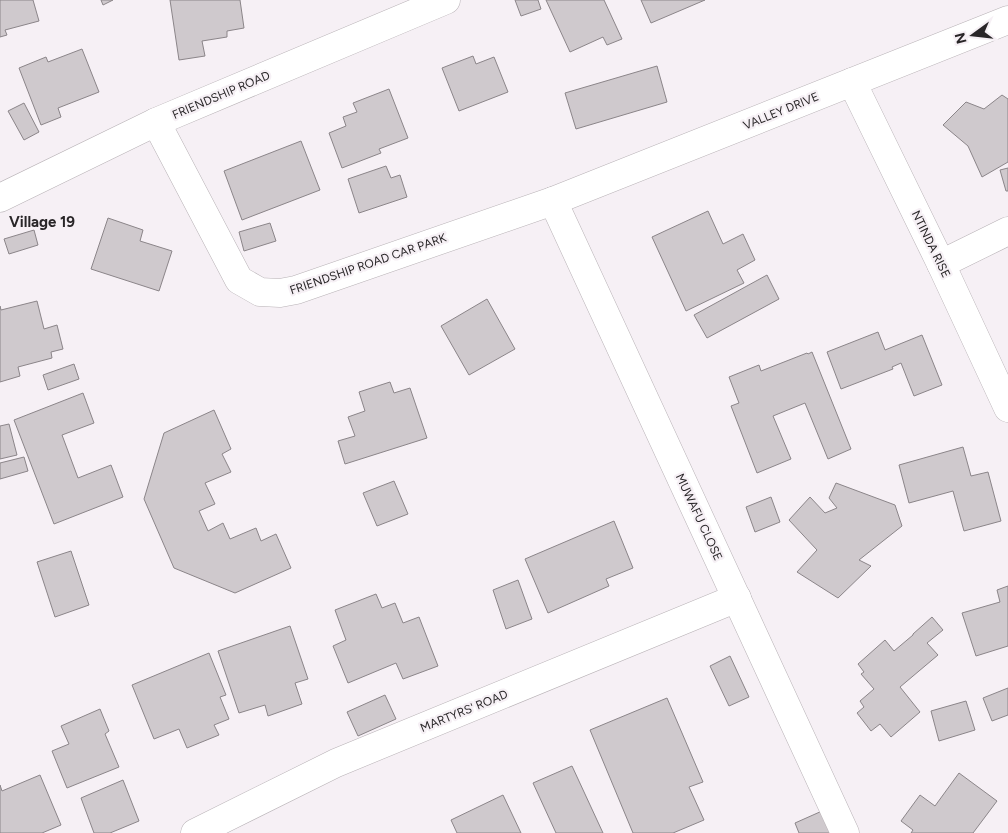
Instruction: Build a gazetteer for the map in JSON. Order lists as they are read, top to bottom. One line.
{"streets":{"street":["FRIENDSHIP ROAD","VALLEY DRIVE","NTINDA RISE","FRIENDSHIP ROAD CAR PARK","MUWAFU CLOSE","MARTYRS' ROAD"]},"crossings":[["FRIENDSHIP ROAD","FRIENDSHIP ROAD CAR PARK"],["VALLEY DRIVE","NTINDA RISE"],["VALLEY DRIVE","FRIENDSHIP ROAD CAR PARK"],["VALLEY DRIVE","MUWAFU CLOSE"],["FRIENDSHIP ROAD CAR PARK","MUWAFU CLOSE"],["MUWAFU CLOSE","MARTYRS' ROAD"]],"districts":["Village 19"],"north":"left"}
